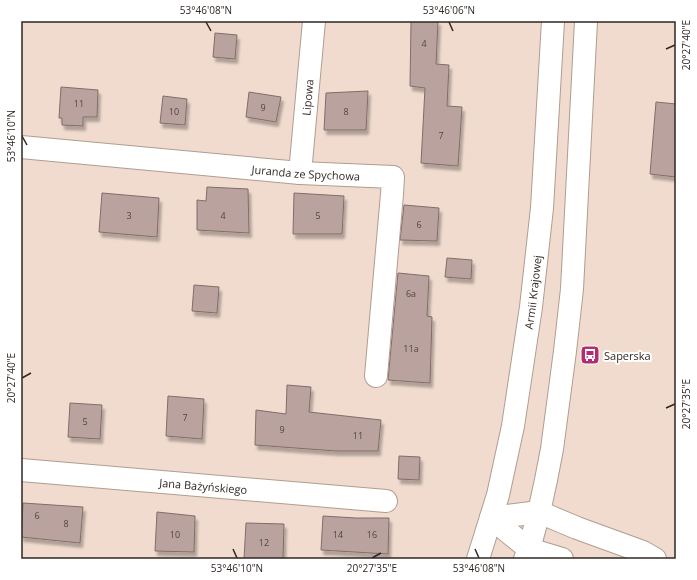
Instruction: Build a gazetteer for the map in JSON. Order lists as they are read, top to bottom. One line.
{"streets":{"street":["Lipowa","Juranda ze Spychowa","Armii Krajowej","Jana Bażyńskiego"]},"crossings":[["Lipowa","Juranda ze Spychowa"]],"places":{"bus stop":["Saperska"]},"house_numbers":["4","11","9","10","8","7","3","4","5","6","6a","11a","7","5","9","11","6","8","10","14","16","12"],"coordinates":["53°46'08\"N","53°46'06\"N","20°27'40\"E","53°46'10\"N","20°27'35\"E"]}
